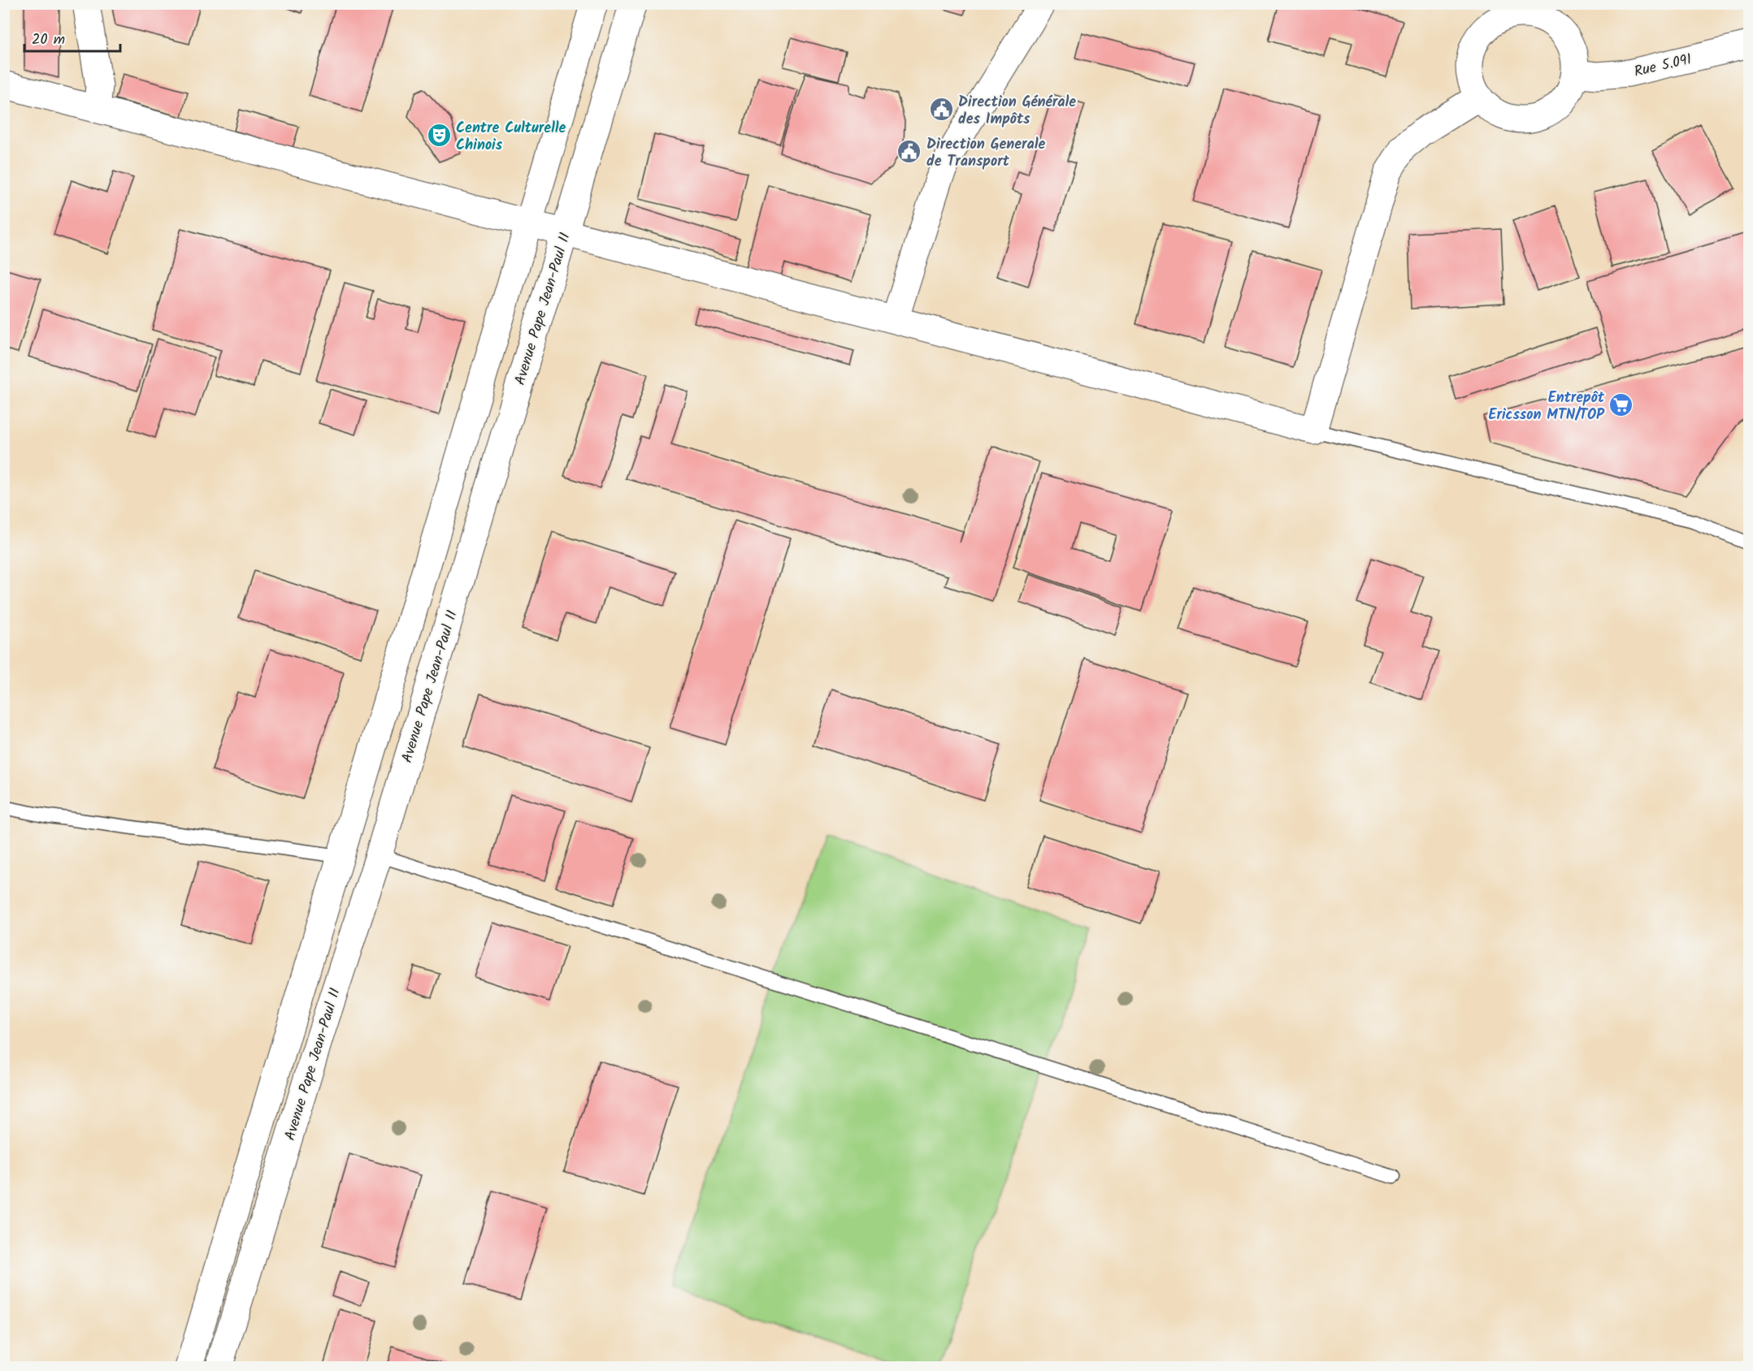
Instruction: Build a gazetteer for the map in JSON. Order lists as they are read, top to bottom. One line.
{"streets":{"main road":["Rue 5.091","Avenue Pape Jean-Paul II"]},"places":{"public building":["Direction Générale des Impôts","Direction Generale de Transport"],"theatre":["Centre Culturelle Chinois"],"supermarket":["Entrepôt Ericsson MTN/TOP"]},"scale_bar":"20 m"}
